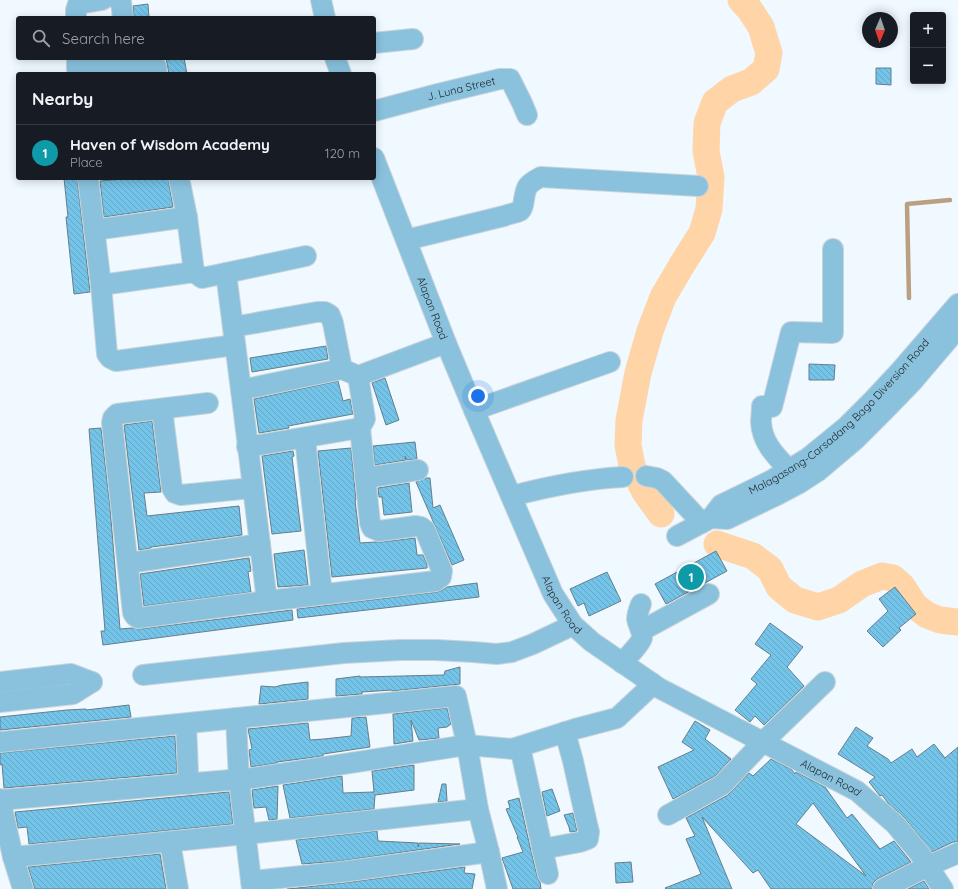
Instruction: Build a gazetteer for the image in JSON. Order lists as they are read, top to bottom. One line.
{"streets":{"street":["J. Luna Street","Alapan Road","Malagasang-Carsadang Bago Diversion Road"]},"north":"bottom","page":{"map_buttons":["+","−"],"search":"Search here","heading":"Nearby","list":[{"mark":"1","name":"Haven of Wisdom Academy","note":"Place","value":"120 m"}],"pins":"1"}}
